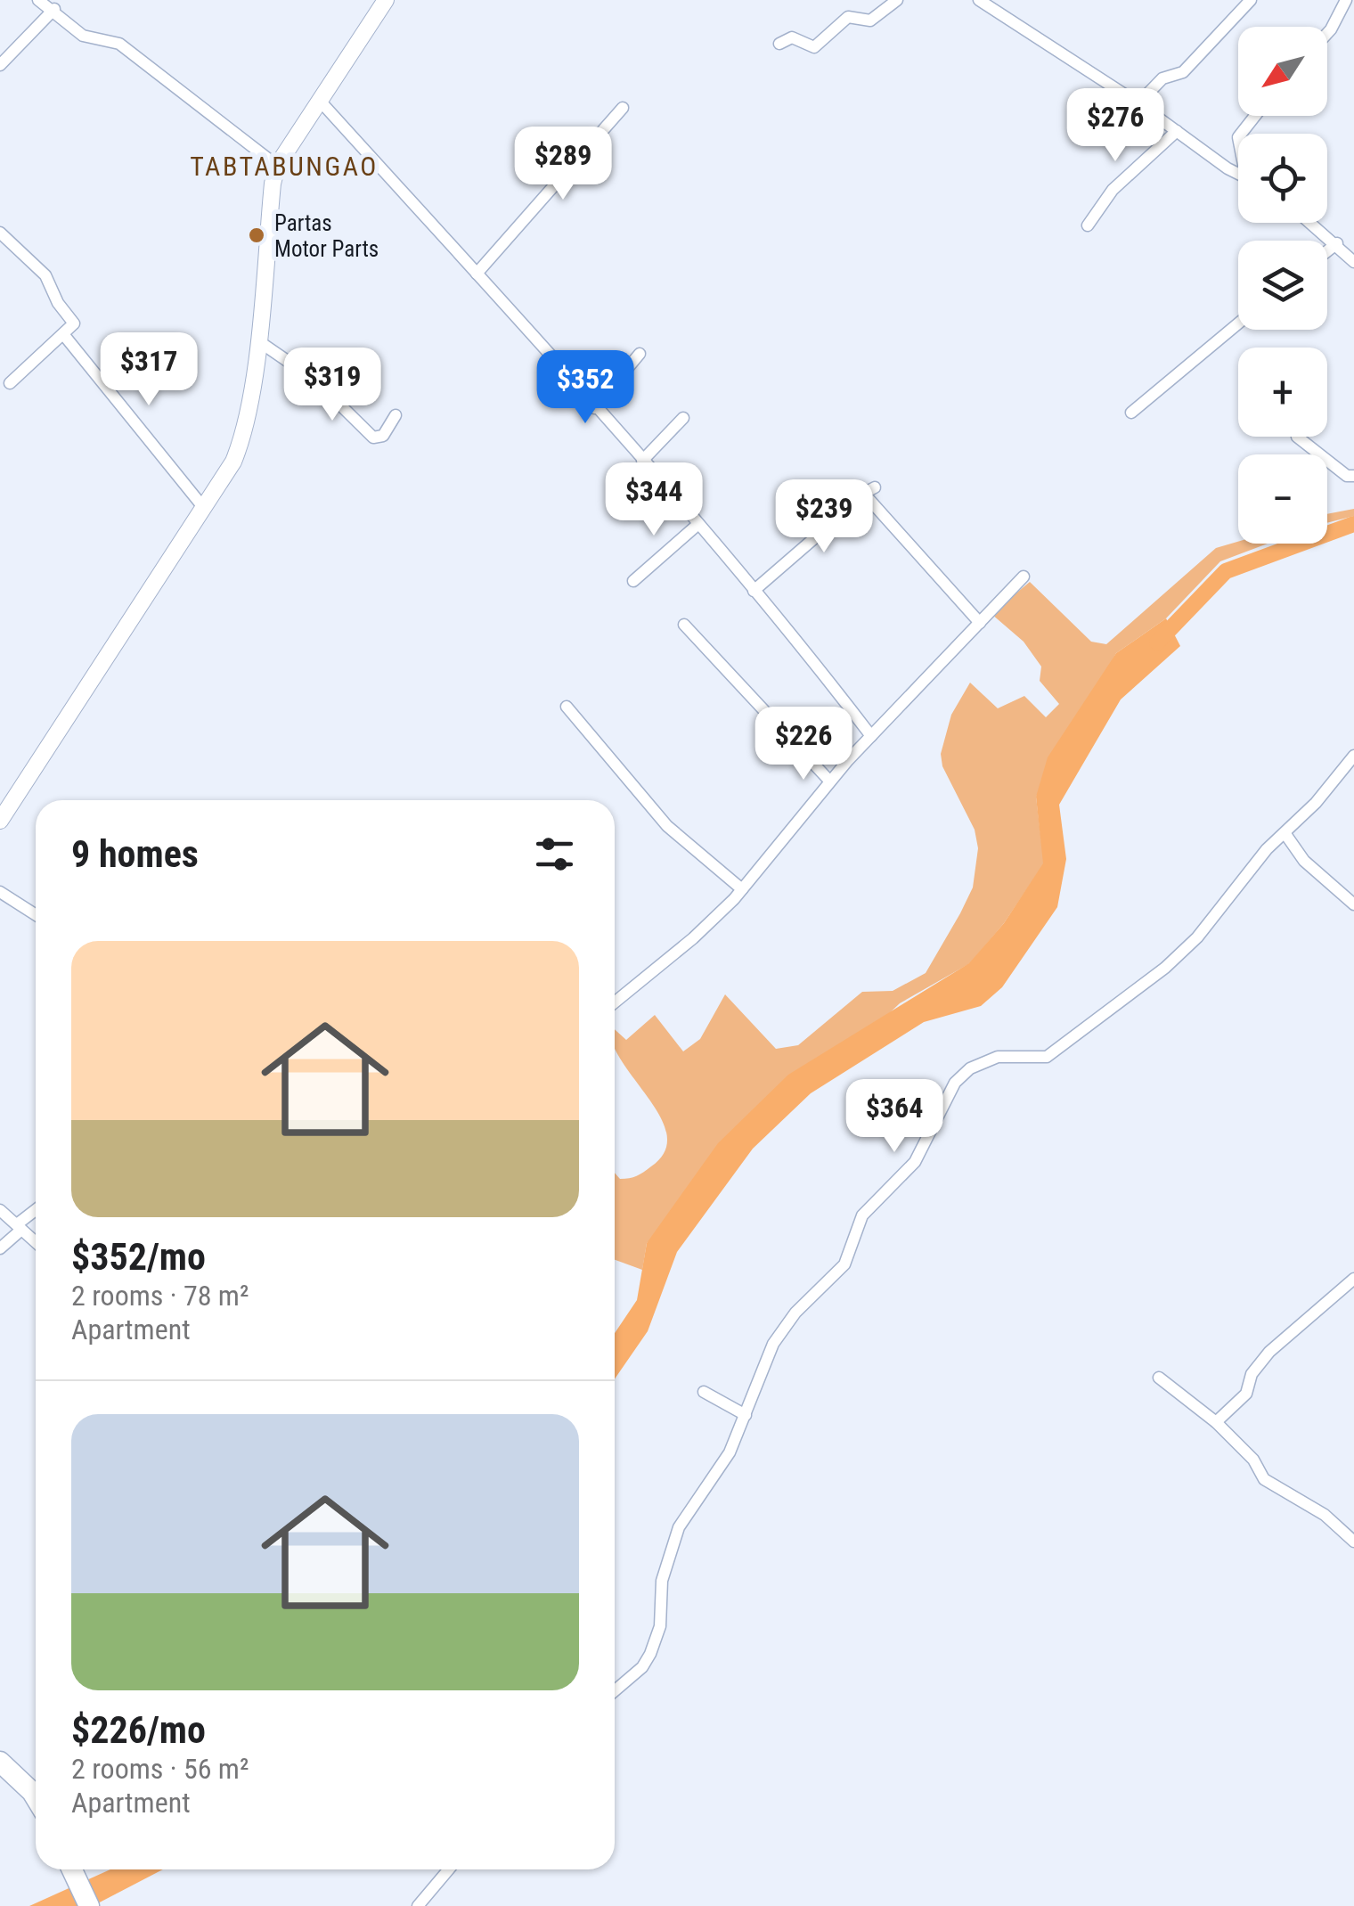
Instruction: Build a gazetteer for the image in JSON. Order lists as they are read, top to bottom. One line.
{"districts":["TABTABUNGAO"],"places":["Partas Motor Parts"],"north":"bottom left","page":{"map_buttons":["+","−"],"price":["$276","$289","$317","$319","$352","$344","$239","$226","$364"],"heading":"9 homes","list":[{"name":"$352/mo","note":"2 rooms · 78 m² · Apartment"},{"name":"$226/mo","note":"2 rooms · 56 m² · Apartment"}]}}
